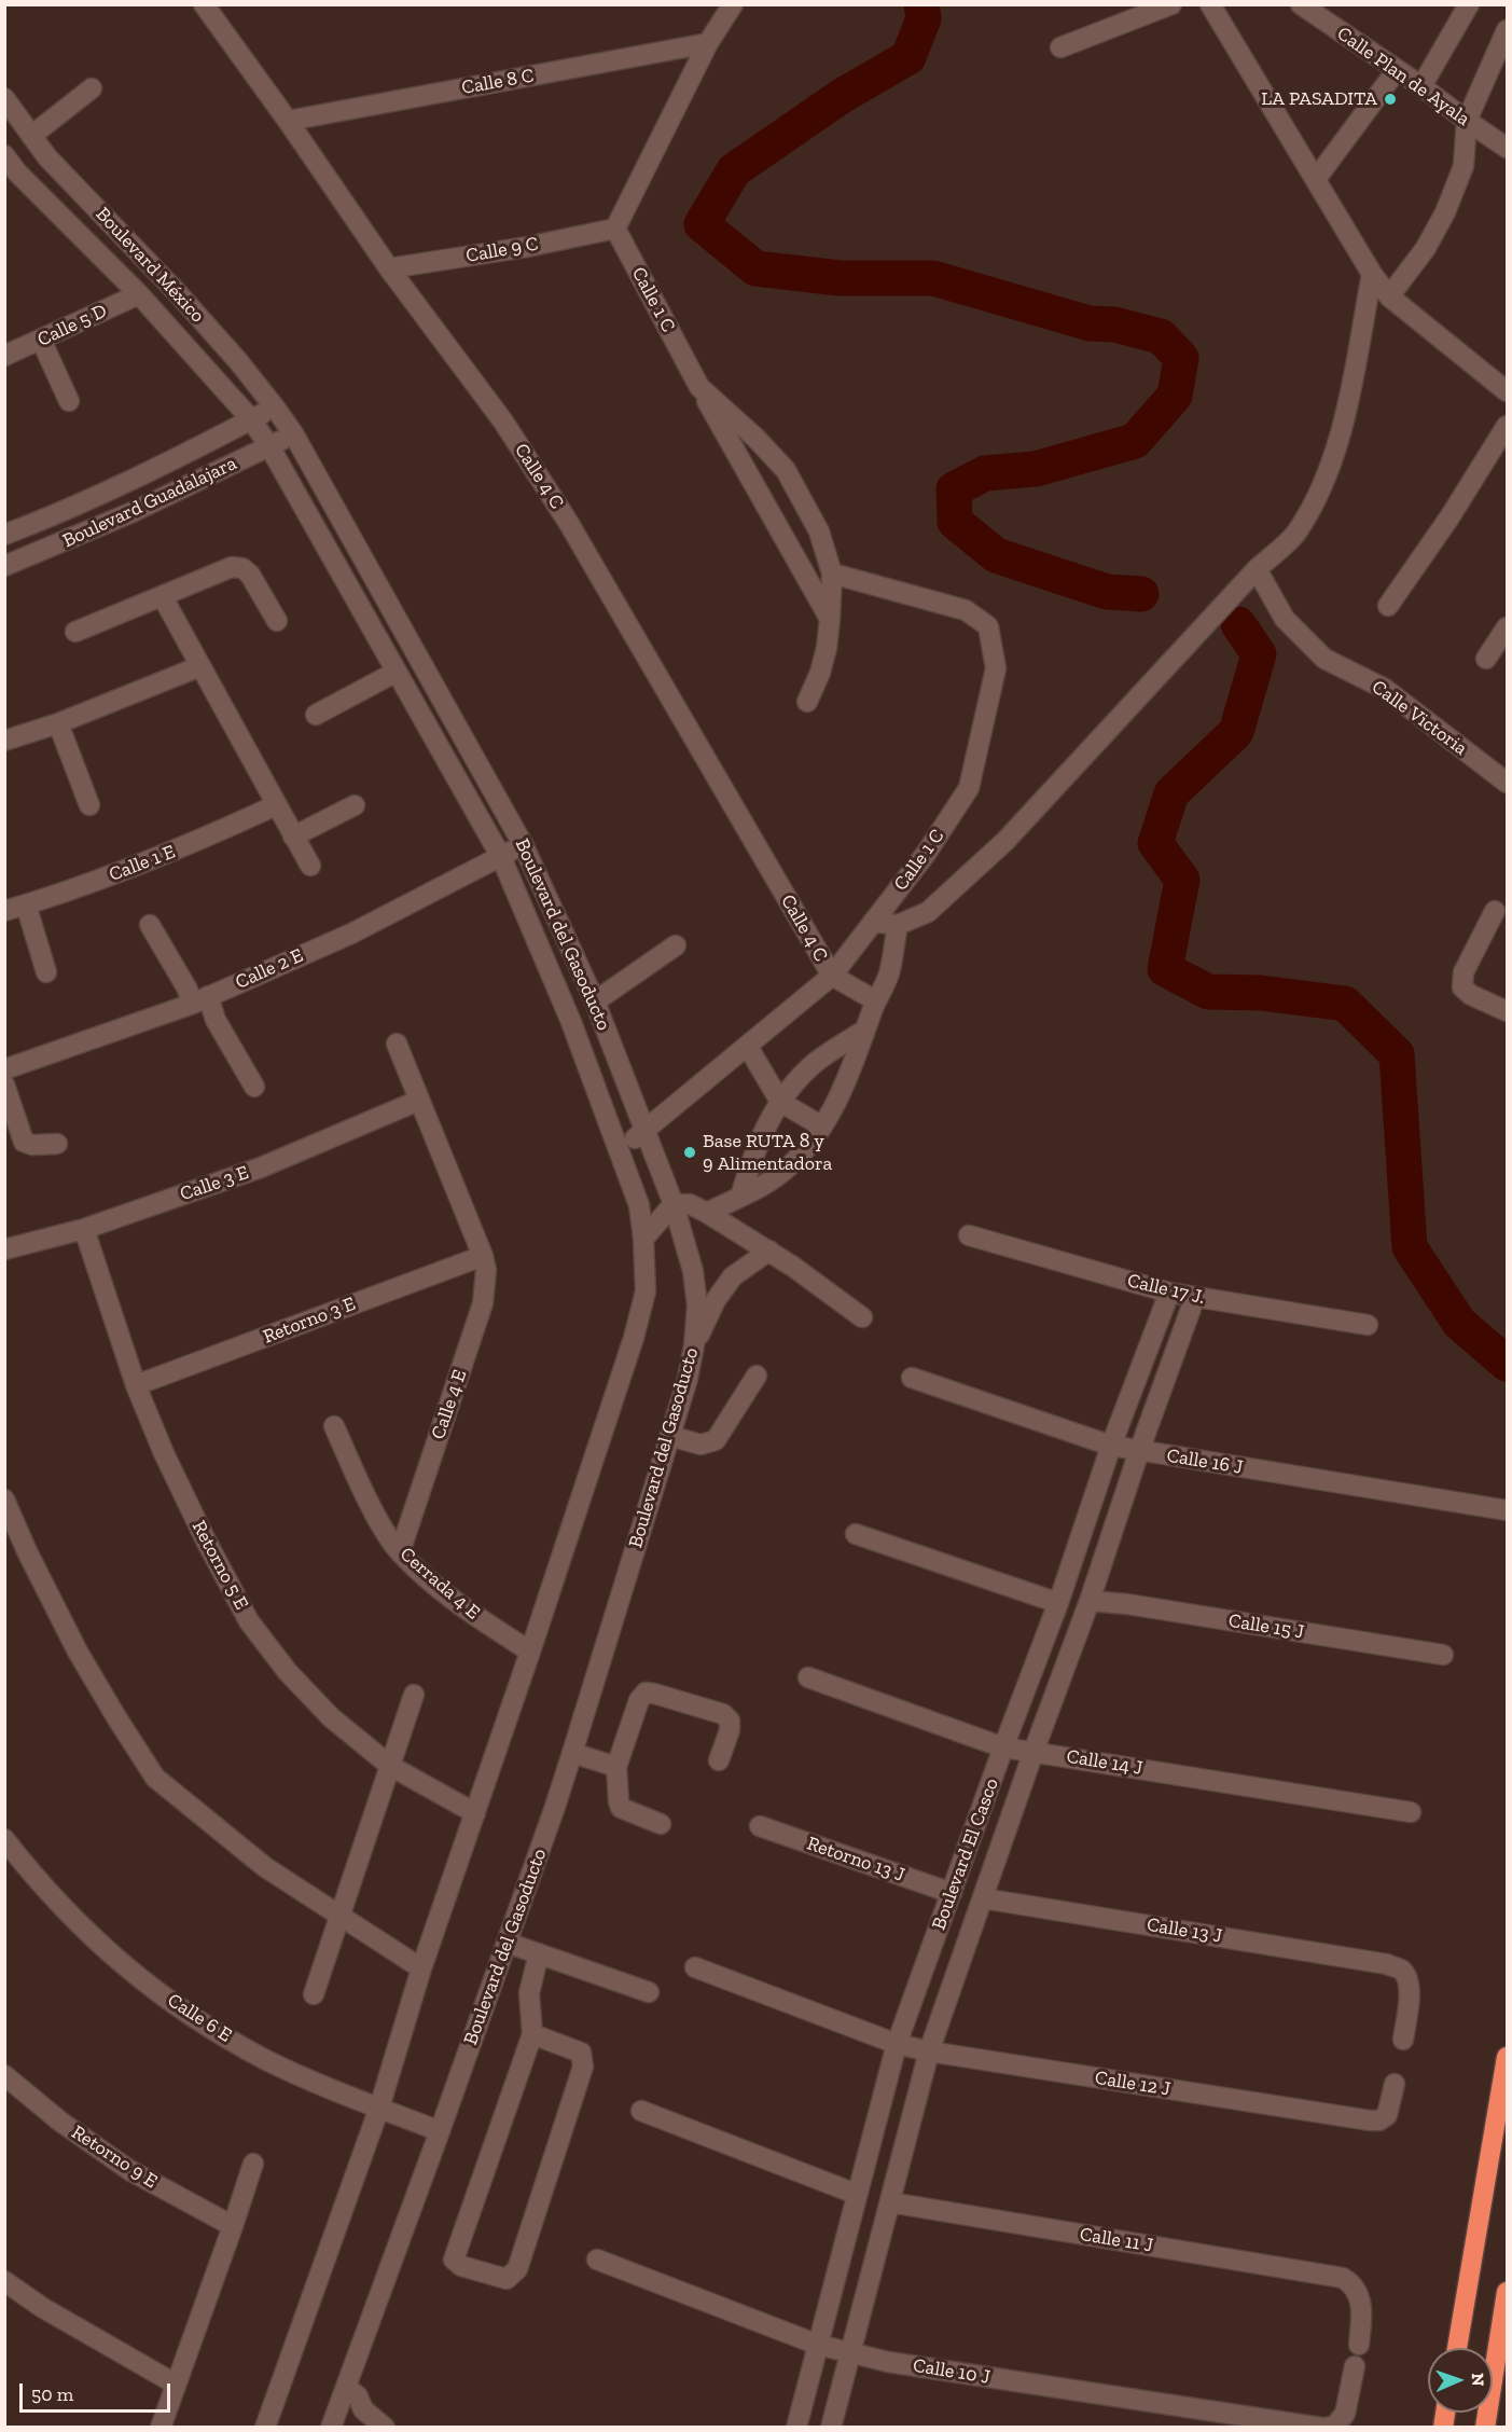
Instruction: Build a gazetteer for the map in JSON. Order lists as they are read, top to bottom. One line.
{"streets":{"street":["Calle Plan de Ayala","Calle 8 C","Calle 9 C","Boulevard México","Calle 1 C","Calle 5 D","Calle 4 C","Boulevard Guadalajara","Calle Victoria","Calle 1 E","Boulevard del Gasoducto","Calle 2 E","Calle 3 E","Calle 17 J.","Retorno 3 E","Calle 4 E","Calle 16 J","Retorno 5 E","Cerrada 4 E","Calle 15 J","Calle 14 J","Boulevard El Casco","Retorno 13 J","Calle 13 J","Calle 6 E","Calle 12 J","Retorno 9 E","Calle 11 J","Calle 10 J"]},"crossings":[["Calle 8 C","Calle 4 C"],["Calle 9 C","Calle 1 C"],["Calle 9 C","Calle 4 C"],["Boulevard México","Calle 5 D"],["Boulevard México","Boulevard Guadalajara"],["Boulevard México","Boulevard del Gasoducto"],["Calle 1 C","Calle 4 C"],["Calle 1 C","Boulevard del Gasoducto"],["Boulevard Guadalajara","Boulevard del Gasoducto"],["Boulevard del Gasoducto","Calle 2 E"],["Boulevard del Gasoducto","Retorno 5 E"],["Boulevard del Gasoducto","Cerrada 4 E"],["Boulevard del Gasoducto","Calle 6 E"],["Calle 3 E","Retorno 5 E"],["Calle 17 J.","Boulevard El Casco"],["Retorno 3 E","Calle 4 E"],["Retorno 3 E","Retorno 5 E"],["Calle 4 E","Cerrada 4 E"],["Calle 16 J","Boulevard El Casco"],["Calle 15 J","Boulevard El Casco"],["Calle 14 J","Boulevard El Casco"],["Boulevard El Casco","Retorno 13 J"],["Boulevard El Casco","Calle 13 J"],["Boulevard El Casco","Calle 12 J"],["Boulevard El Casco","Calle 11 J"],["Boulevard El Casco","Calle 10 J"]],"places":["LA PASADITA","Base RUTA 8 y 9 Alimentadora"],"scale_bar":"50 m","north":"right"}
